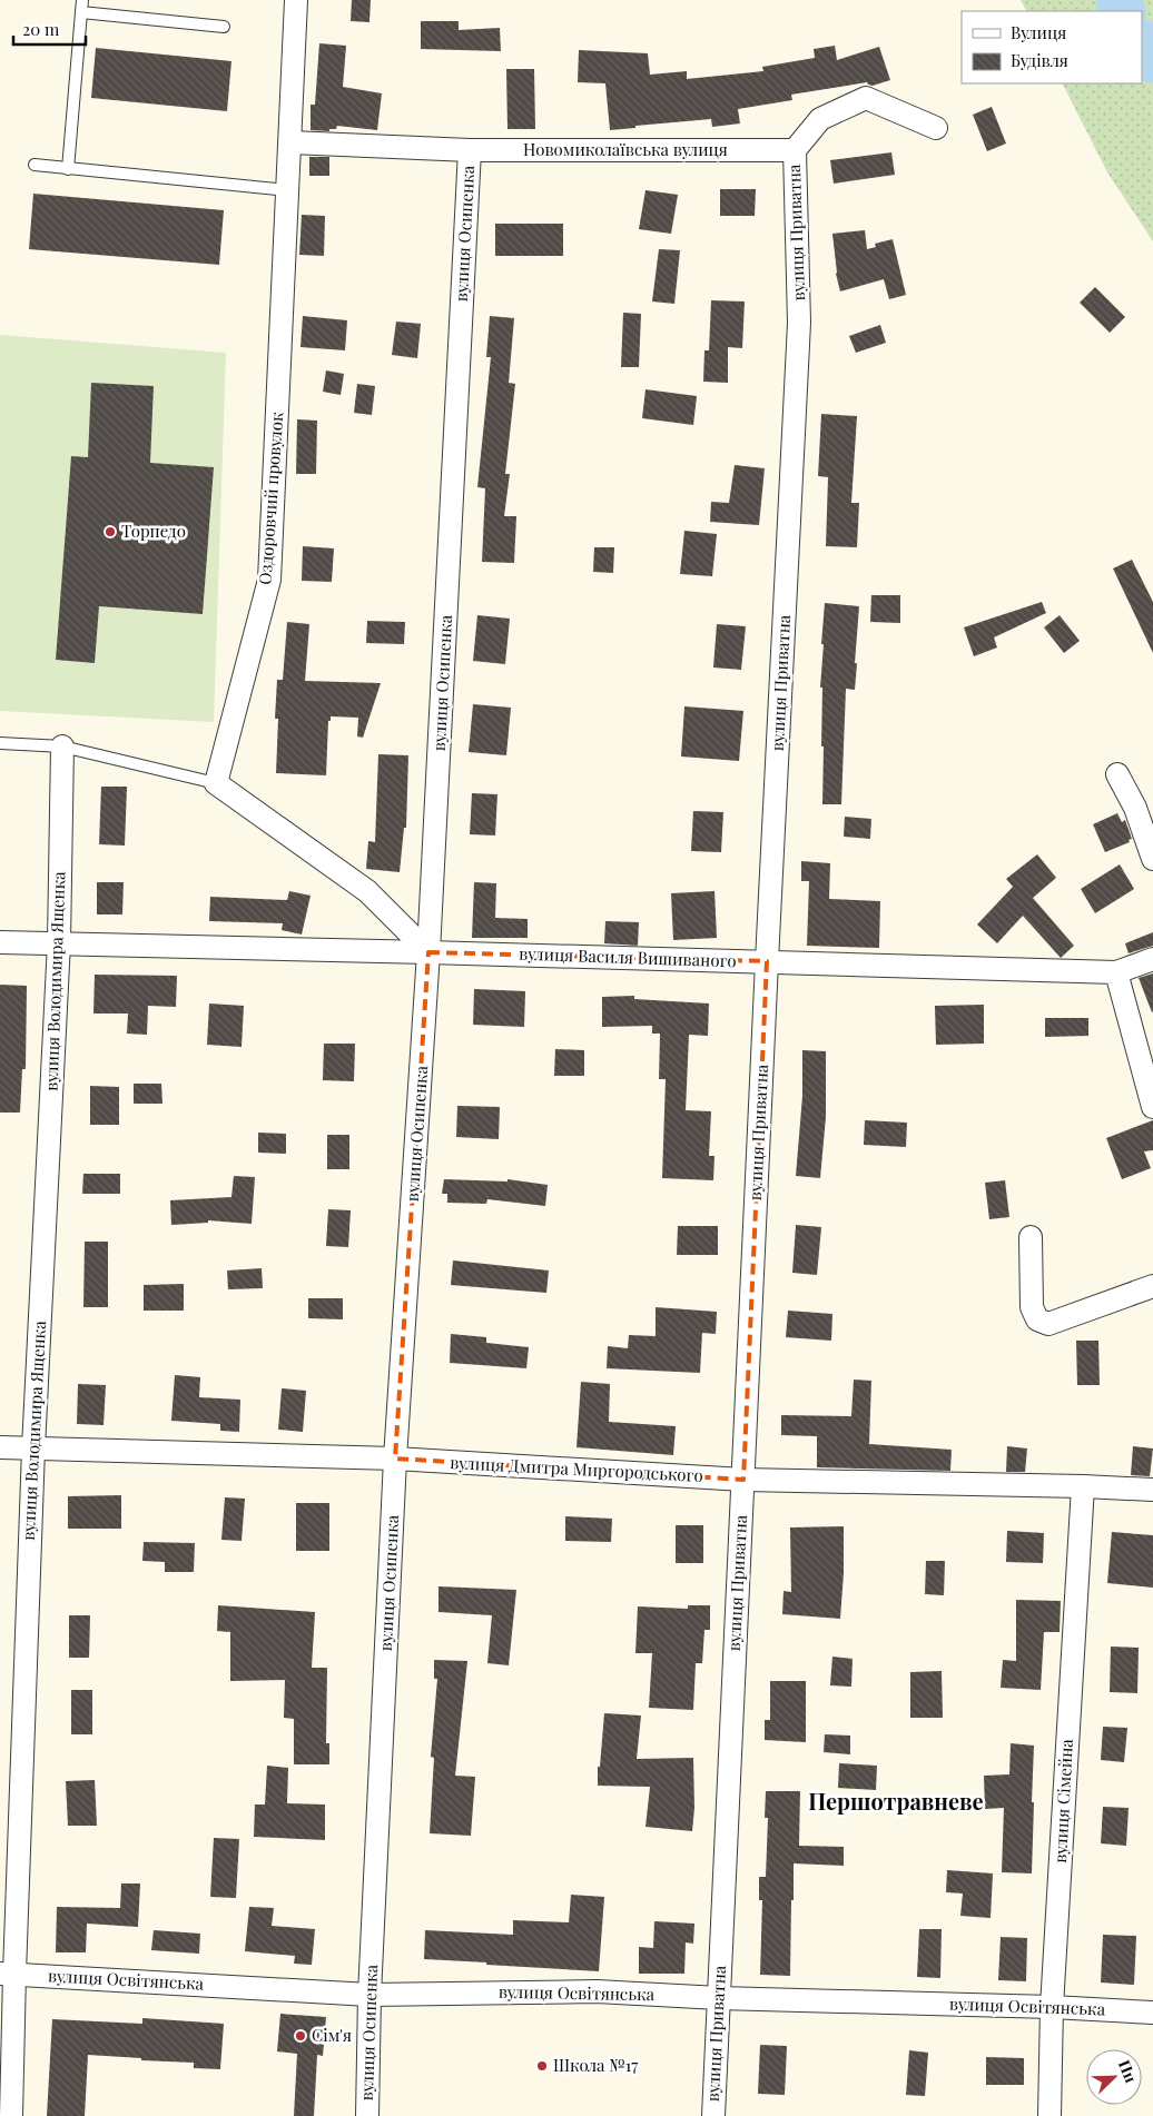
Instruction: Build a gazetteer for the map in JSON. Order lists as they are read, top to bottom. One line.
{"streets":{"street":["Новомиколаївська вулиця","вулиця Приватна","вулиця Осипенка","Оздоровчий провулок","вулиця Василя Вишиваного","вулиця Володимира Ященка","вулиця Дмитра Миргородського","вулиця Сімейна","вулиця Освітянська"]},"crossings":[["Новомиколаївська вулиця","вулиця Приватна"],["Новомиколаївська вулиця","вулиця Осипенка"],["Новомиколаївська вулиця","Оздоровчий провулок"],["вулиця Приватна","вулиця Василя Вишиваного"],["вулиця Приватна","вулиця Дмитра Миргородського"],["вулиця Приватна","вулиця Освітянська"],["вулиця Осипенка","вулиця Василя Вишиваного"],["вулиця Осипенка","вулиця Дмитра Миргородського"],["вулиця Осипенка","вулиця Освітянська"],["вулиця Василя Вишиваного","вулиця Володимира Ященка"],["вулиця Володимира Ященка","вулиця Дмитра Миргородського"],["вулиця Володимира Ященка","вулиця Освітянська"],["вулиця Дмитра Миргородського","вулиця Сімейна"],["вулиця Сімейна","вулиця Освітянська"]],"districts":["Першотравневе"],"places":["Торпедо","Сім'я","Школа №17"],"legend":["Вулиця","Будівля"],"scale_bar":"20 m","north":"top right"}
